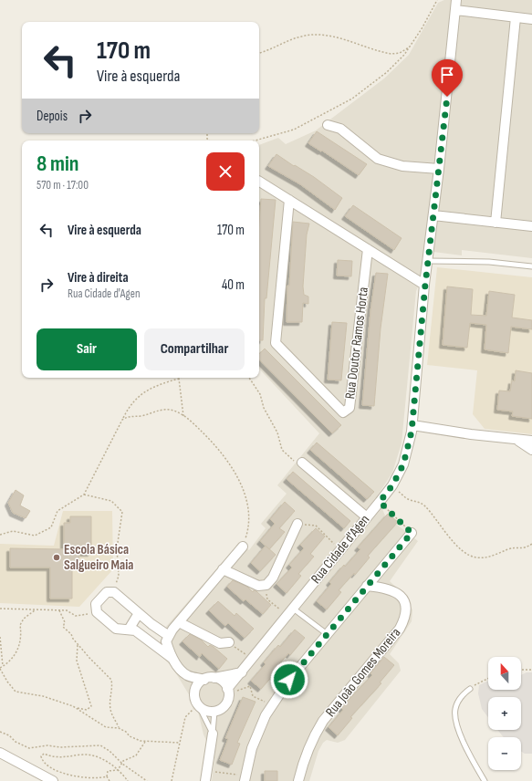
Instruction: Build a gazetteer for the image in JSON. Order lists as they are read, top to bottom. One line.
{"streets":{"street":["Rua Doutor Ramos Horta","Rua Cidade d'Agen","Rua João Gomes Moreira"]},"places":["Escola Básica Salgueiro Maia"],"north":"top","page":{"turn":["170 m","Vire à esquerda"],"then":"Depois","heading":["8 min","570 m · 17:00"],"list":[{"name":"Vire à esquerda","value":"170 m"},{"name":"Vire à direita","note":"Rua Cidade d'Agen","value":"40 m"}],"buttons":["Sair","Compartilhar"],"map_buttons":["+","−"]}}
